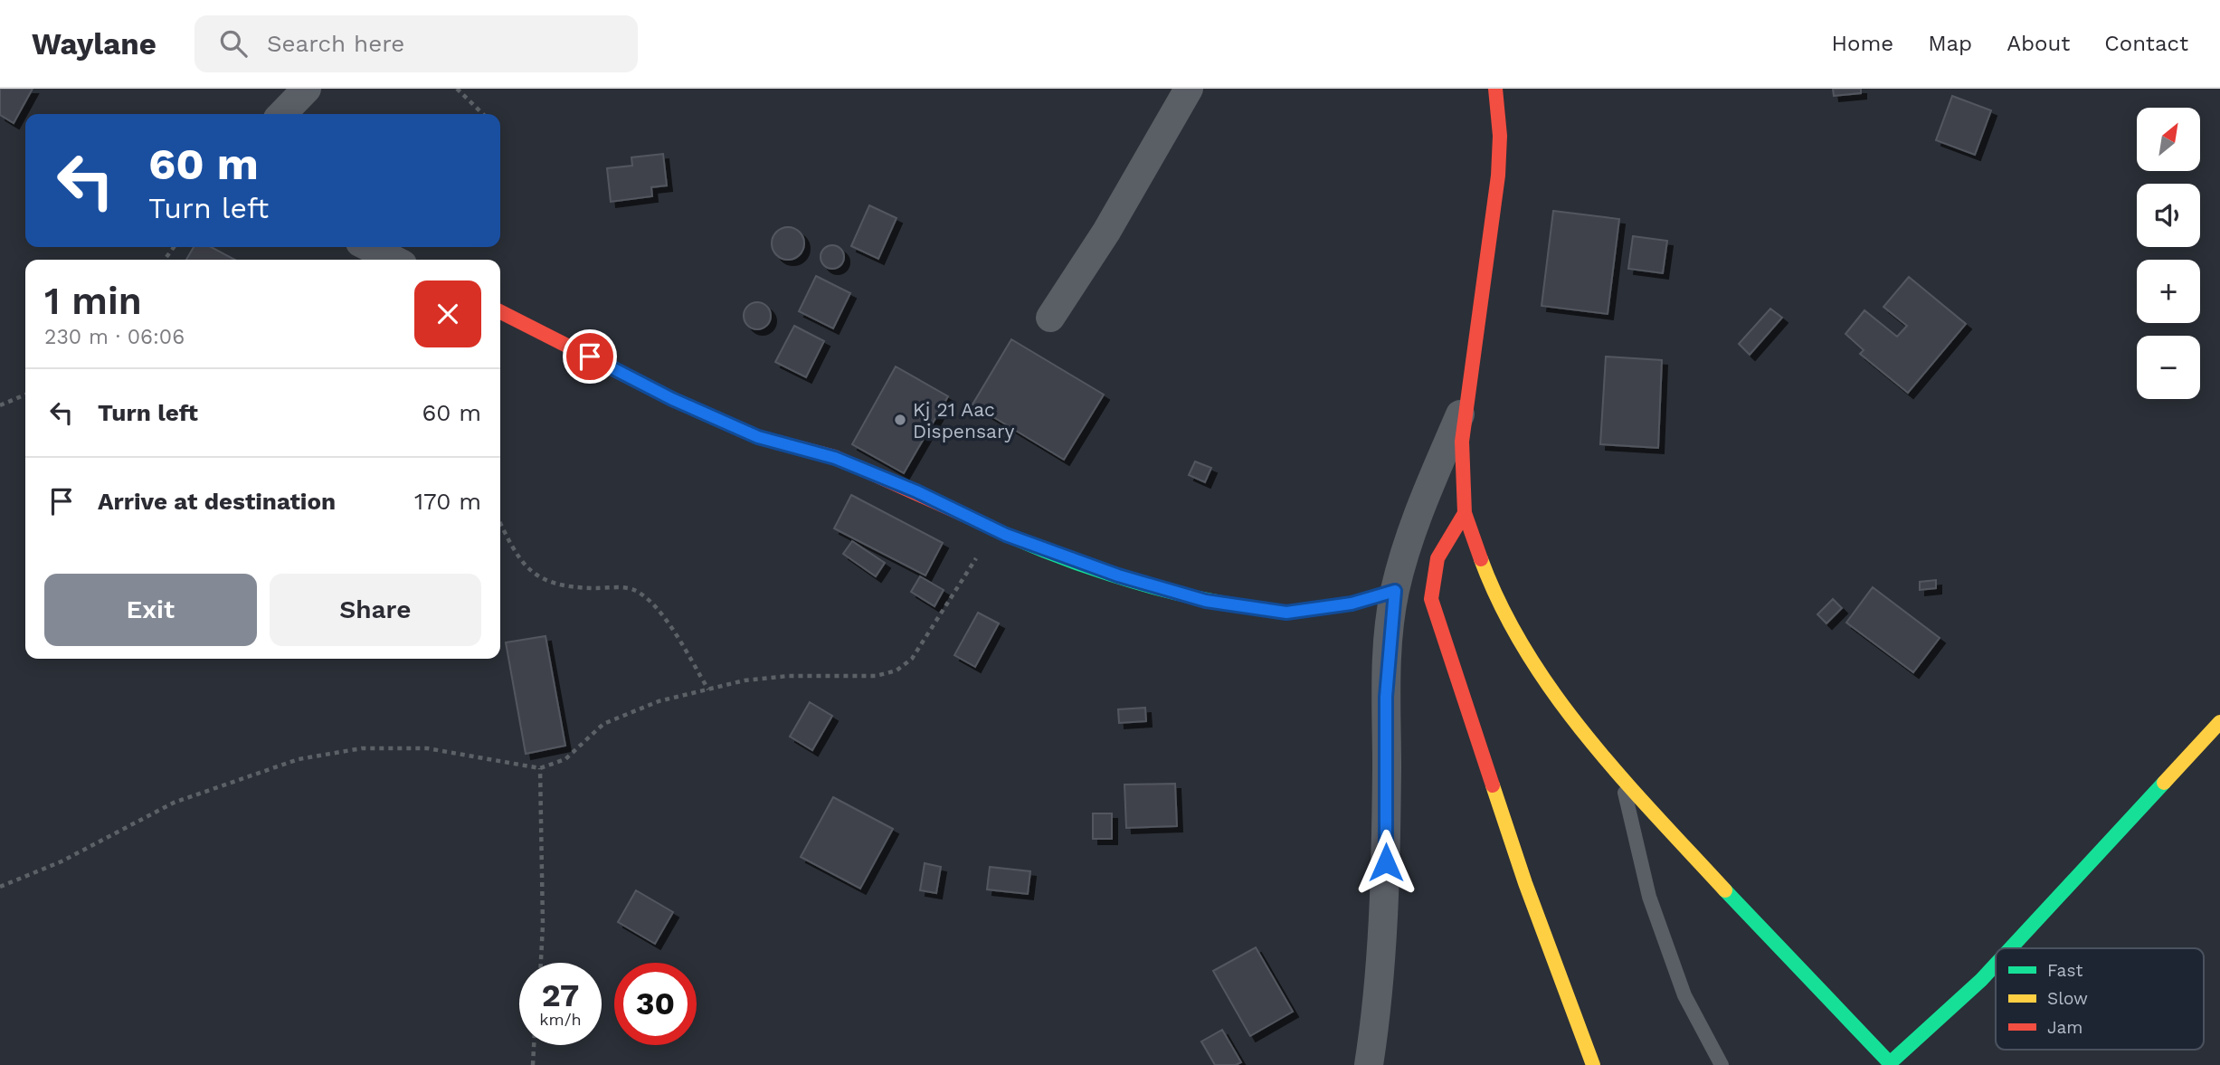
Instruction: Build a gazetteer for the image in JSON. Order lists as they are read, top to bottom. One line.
{"places":["Kj 21 Aac Dispensary"],"legend":["Fast","Slow","Jam"],"north":"top right","page":{"header":"Waylane","search":"Search here","nav":["Home","Map","About","Contact"],"map_buttons":["+","−"],"turn":["60 m","Turn left"],"heading":["1 min","230 m · 06:06"],"list":[{"name":"Turn left","value":"60 m"},{"name":"Arrive at destination","value":"170 m"}],"buttons":["Exit","Share"],"speed":"27 km/h","limit":"30"}}
